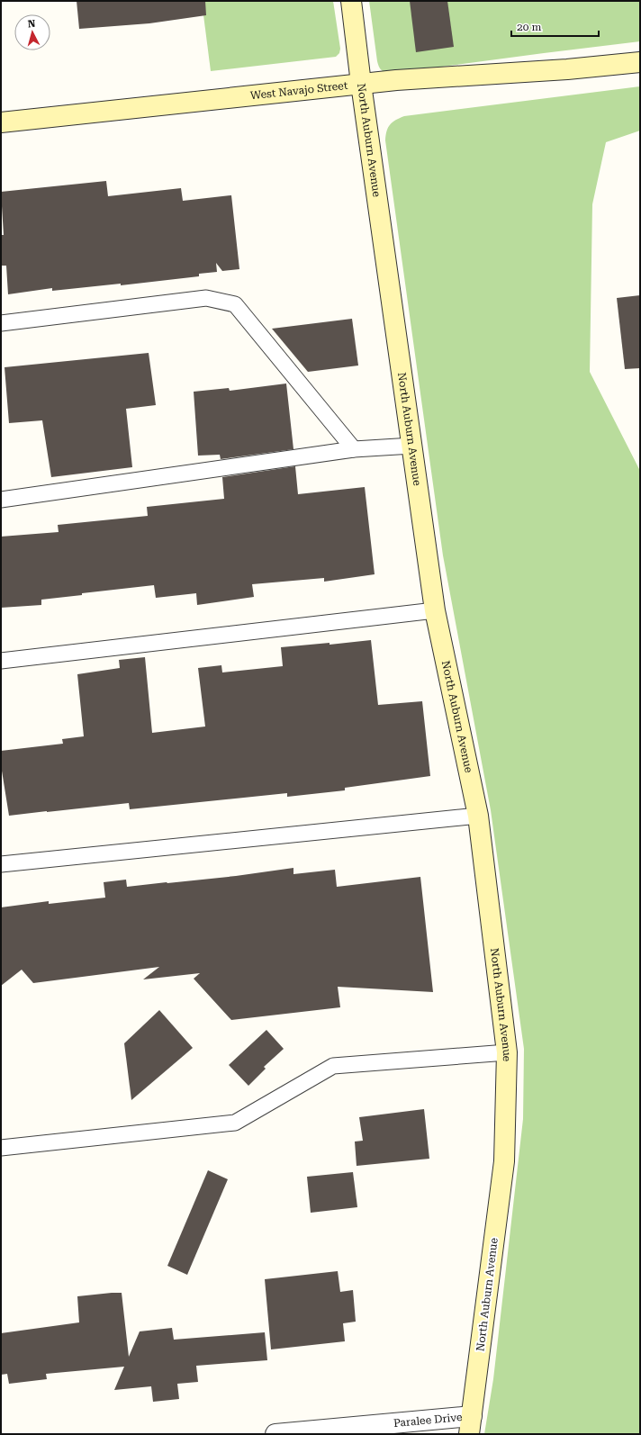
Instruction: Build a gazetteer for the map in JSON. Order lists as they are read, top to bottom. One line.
{"streets":{"main road":["West Navajo Street","North Auburn Avenue"],"street":["Paralee Drive"]},"crossings":[["West Navajo Street","North Auburn Avenue"],["North Auburn Avenue","Paralee Drive"]],"scale_bar":"20 m","north":"top"}
